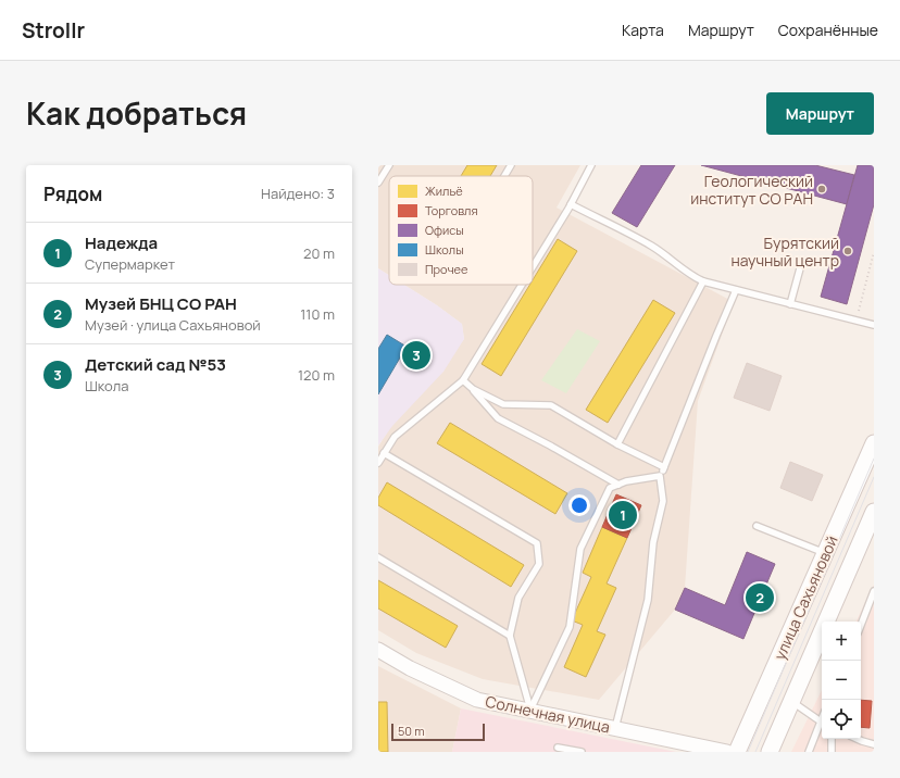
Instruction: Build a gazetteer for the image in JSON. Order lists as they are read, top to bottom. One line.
{"streets":{"main road":["улица Сахьяновой"],"street":["Солнечная улица"]},"places":["Геологический институт СО РАН","Бурятский научный центр"],"legend":["Жильё","Торговля","Офисы","Школы","Прочее"],"scale_bar":"50 m","page":{"header":"Strollr","nav":["Карта","Маршрут","Сохранённые"],"title":"Как добраться","buttons":"Маршрут","heading":["Рядом","Найдено: 3"],"list":[{"mark":"1","name":"Надежда","note":"Супермаркет","value":"20 m"},{"mark":"2","name":"Музей БНЦ СО РАН","note":"Музей · улица Сахьяновой","value":"110 m"},{"mark":"3","name":"Детский сад №53","note":"Школа","value":"120 m"}],"pins":["3","1","2"],"map_buttons":["+","−"],"scale":"50 m"}}
